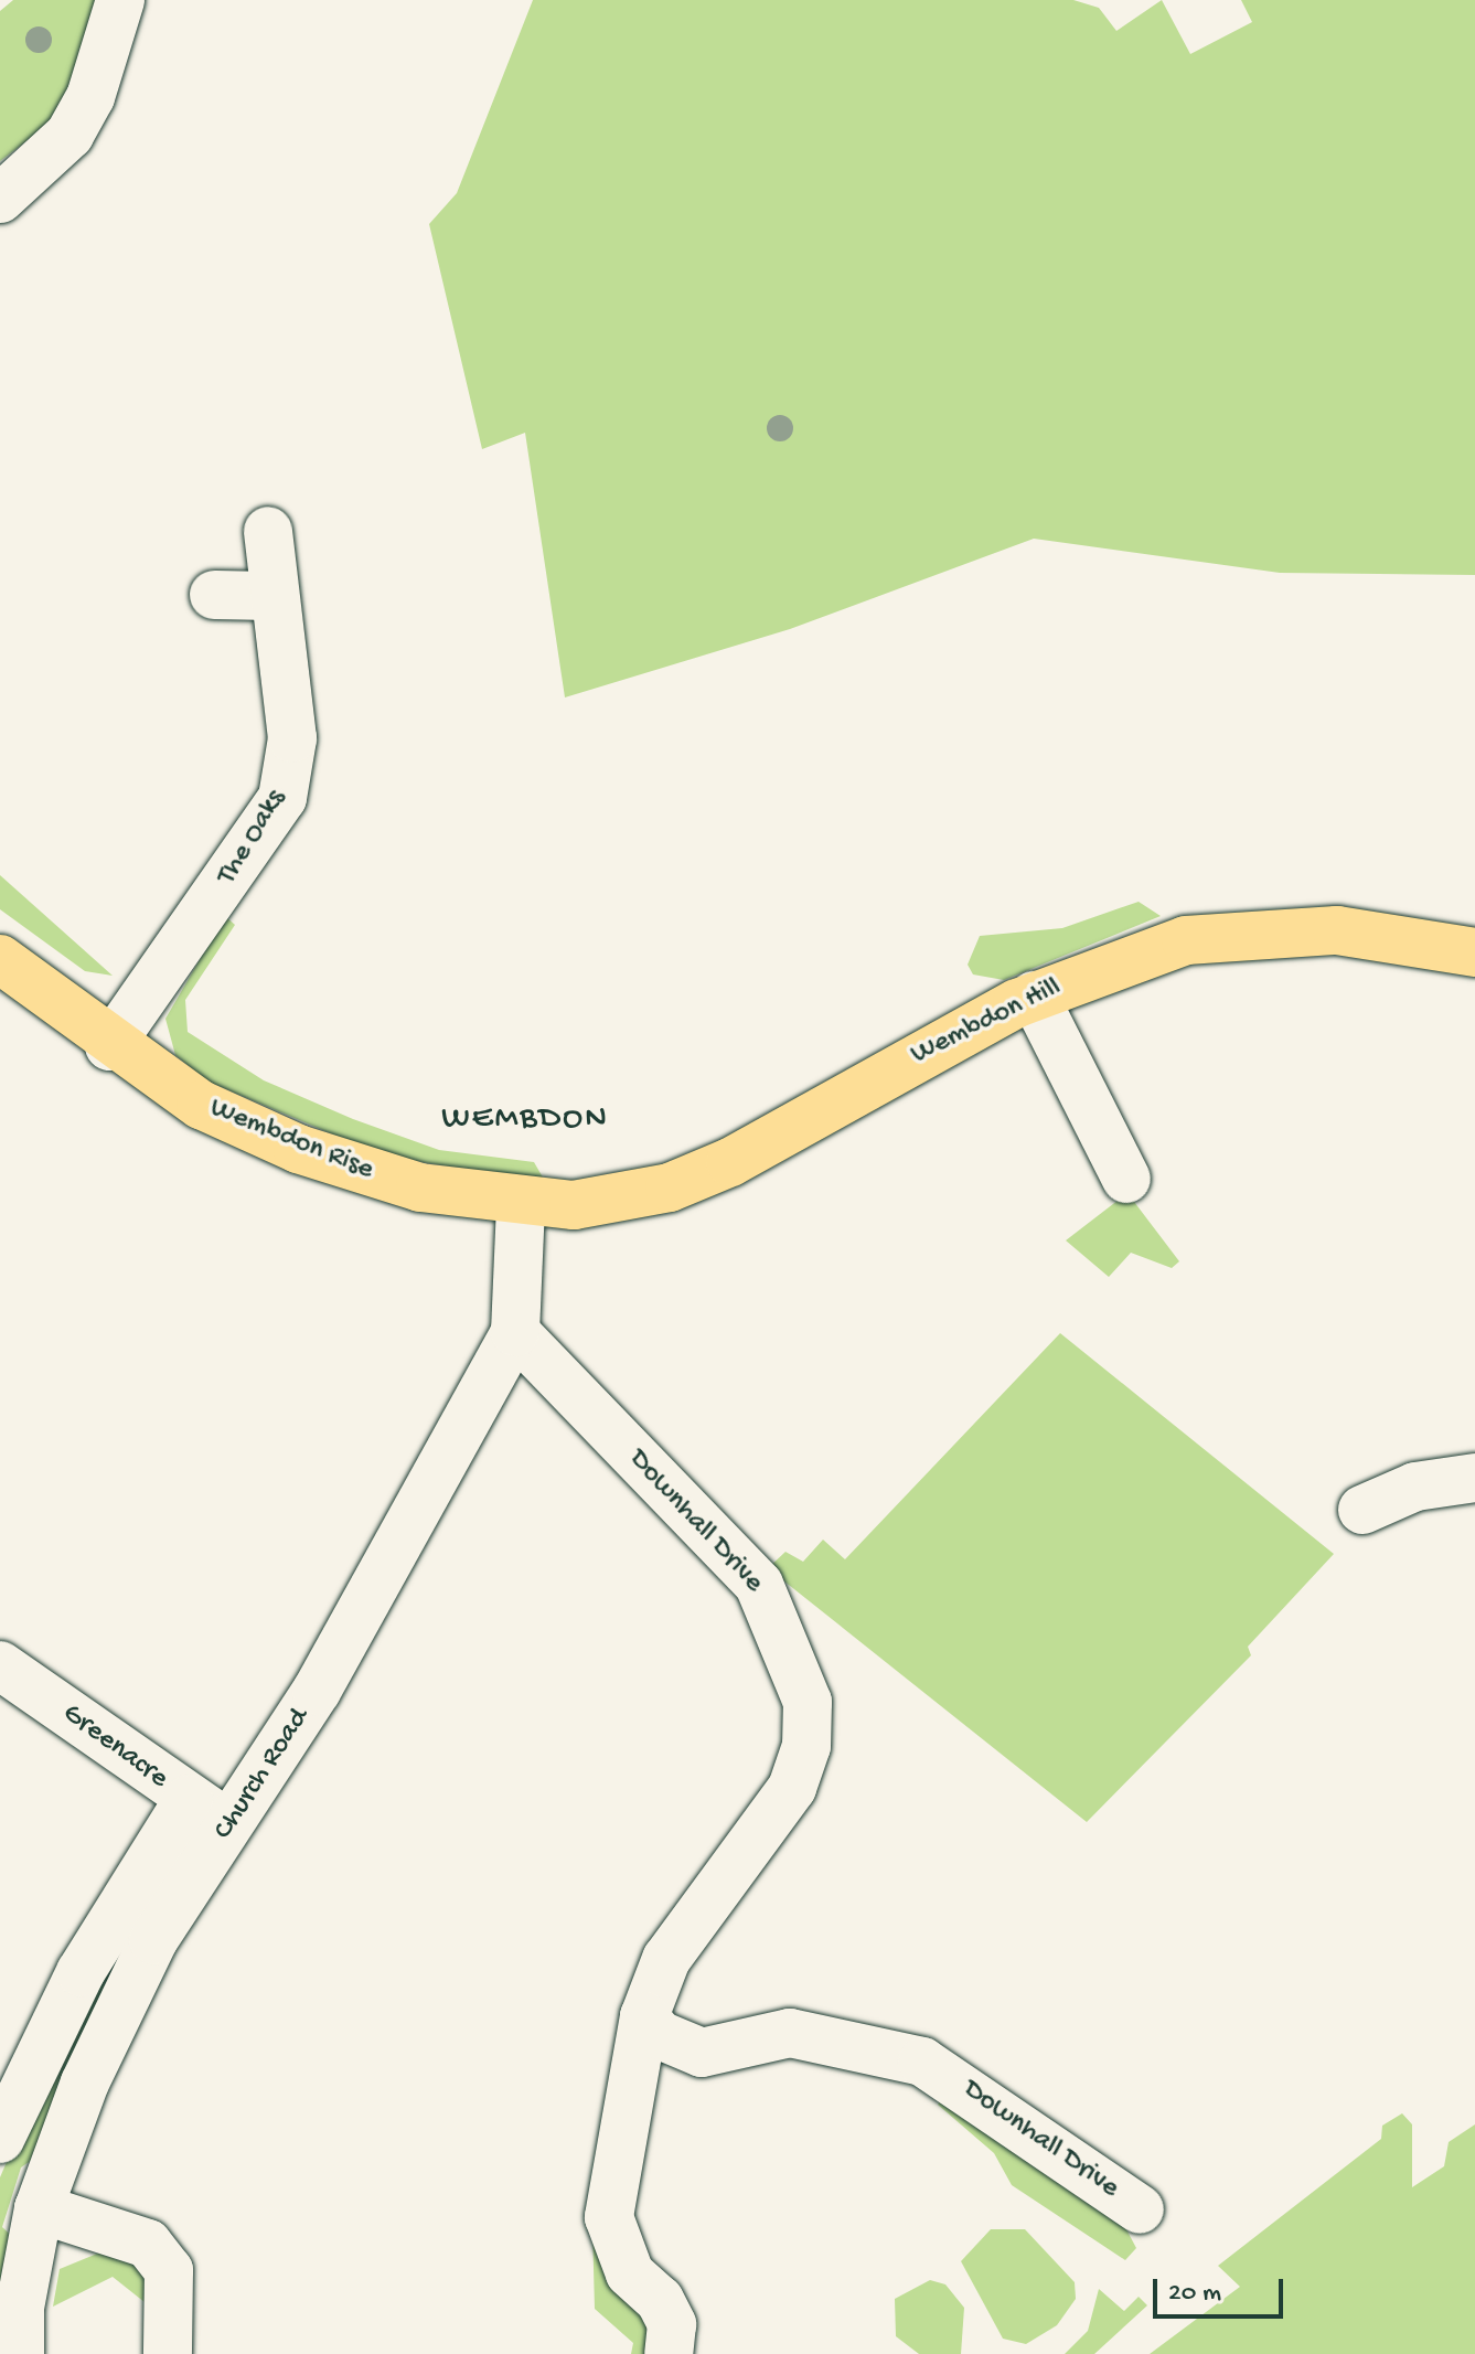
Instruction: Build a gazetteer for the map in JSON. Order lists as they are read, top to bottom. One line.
{"streets":{"main road":["Wembdon Hill","Wembdon Rise"],"street":["The Oaks","Downhall Drive","Greenacre","Church Road"]},"crossings":[["The Oaks","Wembdon Rise"],["Wembdon Hill","Wembdon Rise"],["Wembdon Hill","Church Road"],["Wembdon Rise","Church Road"],["Downhall Drive","Church Road"],["Greenacre","Church Road"]],"districts":["WEMBDON"],"scale_bar":"20 m"}
